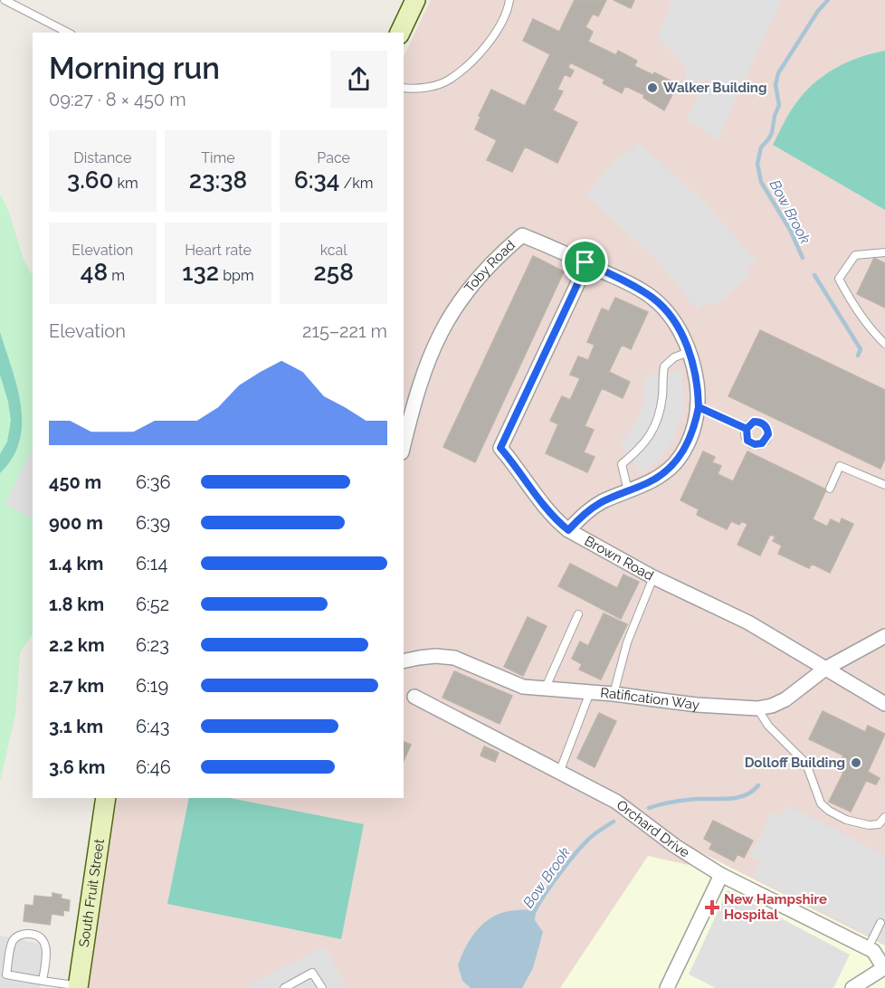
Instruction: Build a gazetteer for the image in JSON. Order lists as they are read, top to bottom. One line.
{"streets":{"street":["Toby Road","Brown Road","Ratification Way","Orchard Drive","South Fruit Street"]},"crossings":[["Toby Road","Brown Road"],["Brown Road","Ratification Way"]],"water":["Bow Brook"],"places":{"other":["Walker Building","Dolloff Building"],"health":["New Hampshire Hospital"]},"page":{"heading":["Morning run","09:27 · 8 × 450 m"],"stats":[["Distance","3.60 km"],["Time","23:38"],["Pace","6:34 /km"],["Elevation","48 m"],["Heart rate","132 bpm"],["kcal","258"]],"chart":["Elevation","215–221 m"],"list":[{"name":"450 m","note":"6:36"},{"name":"900 m","note":"6:39"},{"name":"1.4 km","note":"6:14"},{"name":"1.8 km","note":"6:52"},{"name":"2.2 km","note":"6:23"},{"name":"2.7 km","note":"6:19"},{"name":"3.1 km","note":"6:43"},{"name":"3.6 km","note":"6:46"}]}}
